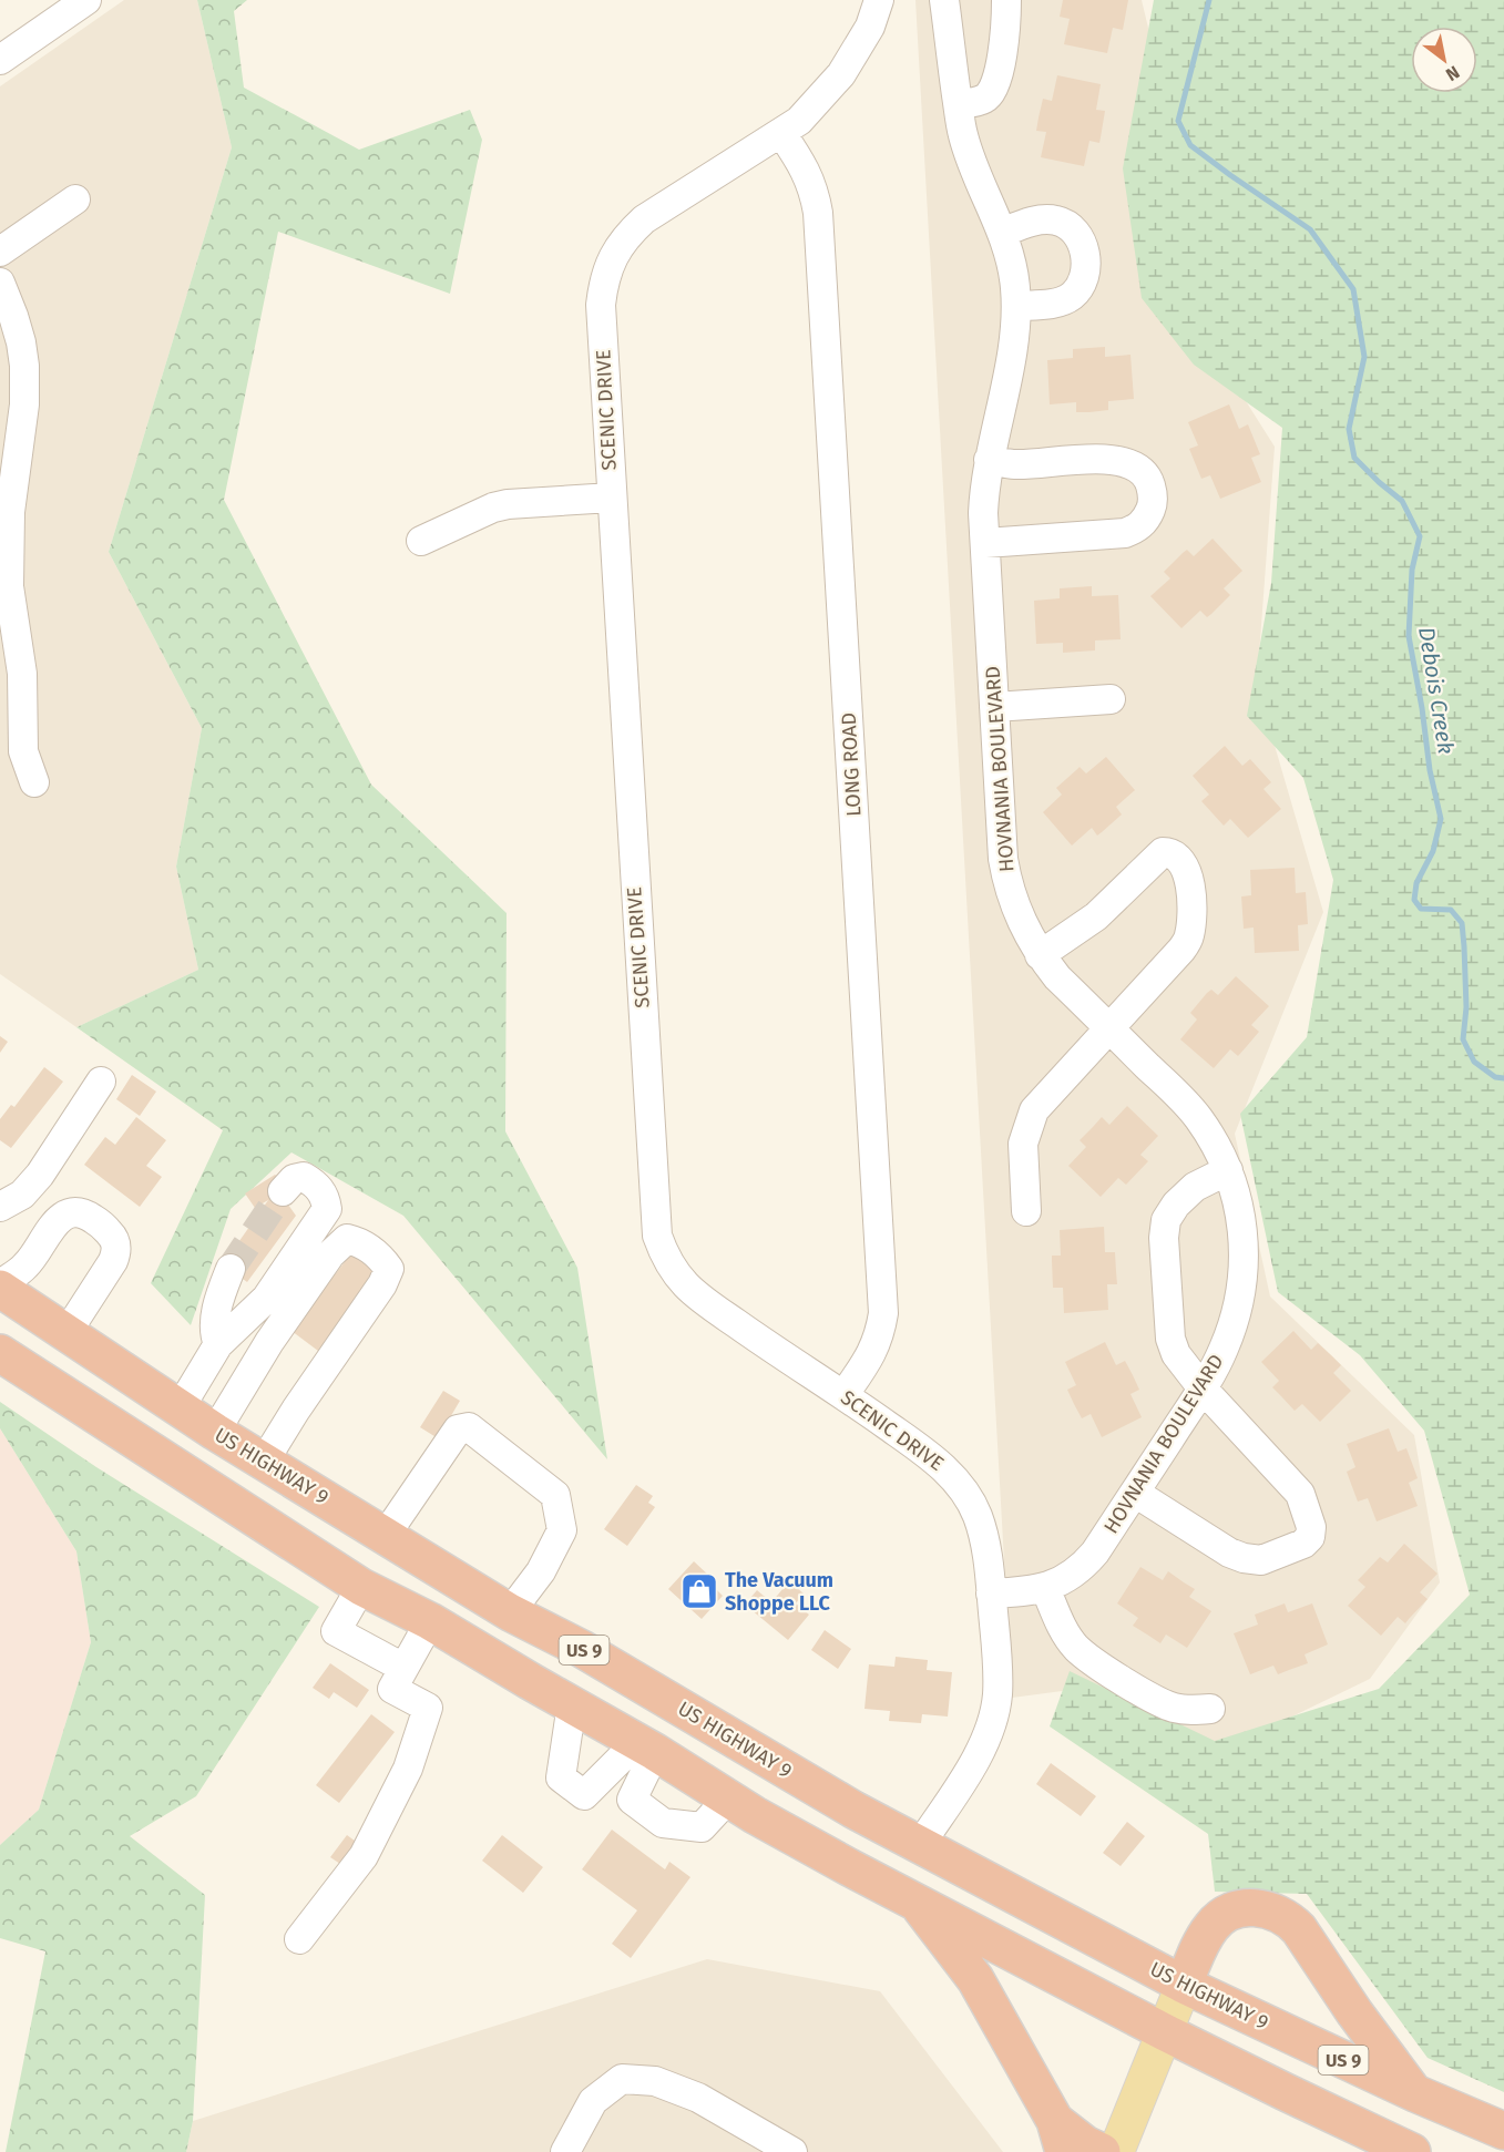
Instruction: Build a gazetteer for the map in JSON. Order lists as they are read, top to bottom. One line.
{"streets":{"highway":["US HIGHWAY 9","US 9"],"street":["SCENIC DRIVE","LONG ROAD","HOVNANIA BOULEVARD"]},"crossings":[["SCENIC DRIVE","LONG ROAD"],["SCENIC DRIVE","HOVNANIA BOULEVARD"],["SCENIC DRIVE","US HIGHWAY 9"]],"water":["Debois Creek"],"places":{"shop":["The Vacuum Shoppe LLC"]},"north":"bottom right"}
